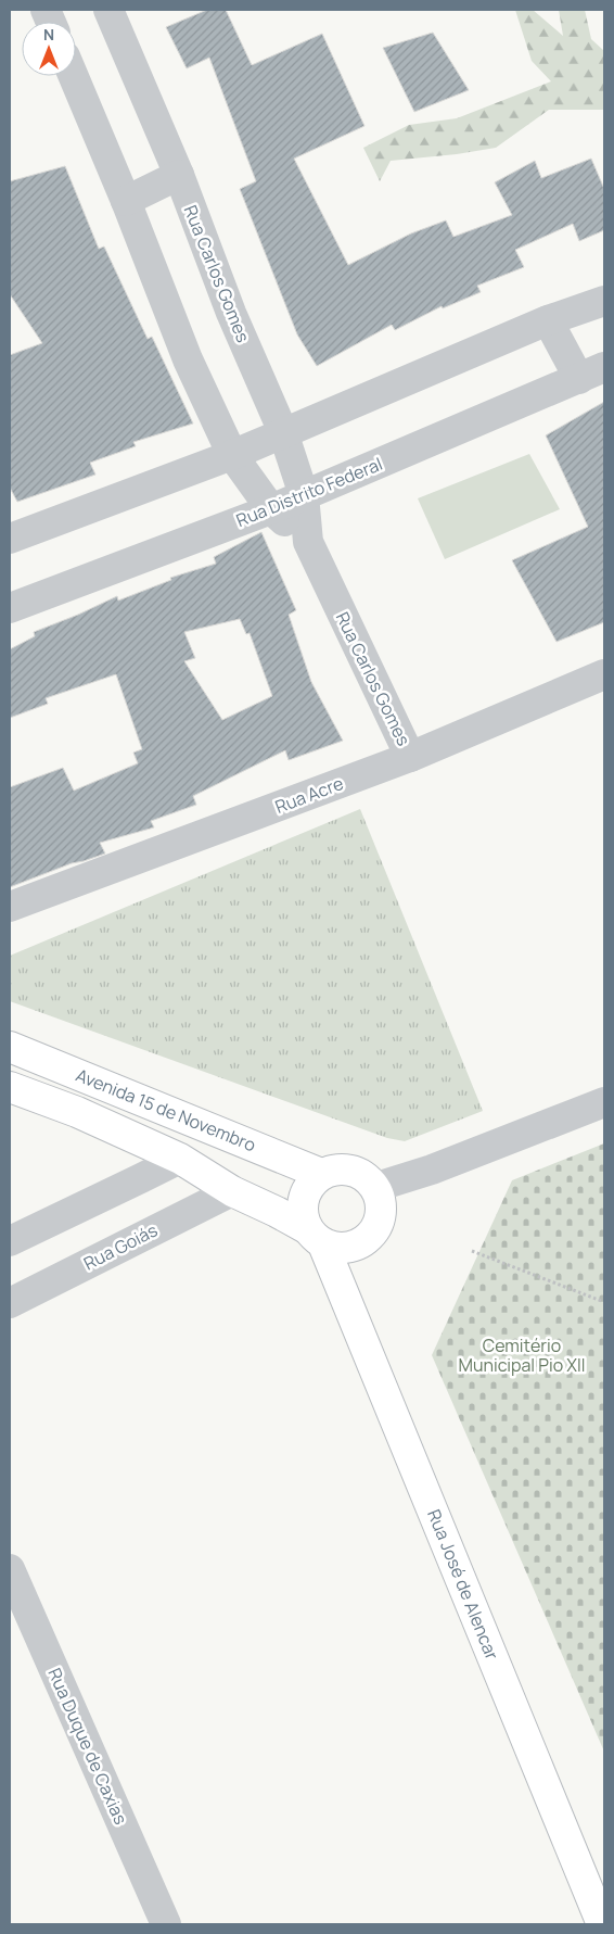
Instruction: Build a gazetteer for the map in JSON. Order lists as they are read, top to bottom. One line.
{"streets":{"main road":["Avenida 15 de Novembro","Rua José de Alencar"],"street":["Rua Carlos Gomes","Rua Distrito Federal","Rua Acre","Rua Goiás","Rua Duque de Caxias"]},"crossings":[["Rua Carlos Gomes","Rua Distrito Federal"],["Rua Carlos Gomes","Rua Acre"],["Avenida 15 de Novembro","Rua Goiás"],["Avenida 15 de Novembro","Rua José de Alencar"]],"parks":["Cemitério Municipal Pio XII"],"north":"top"}
